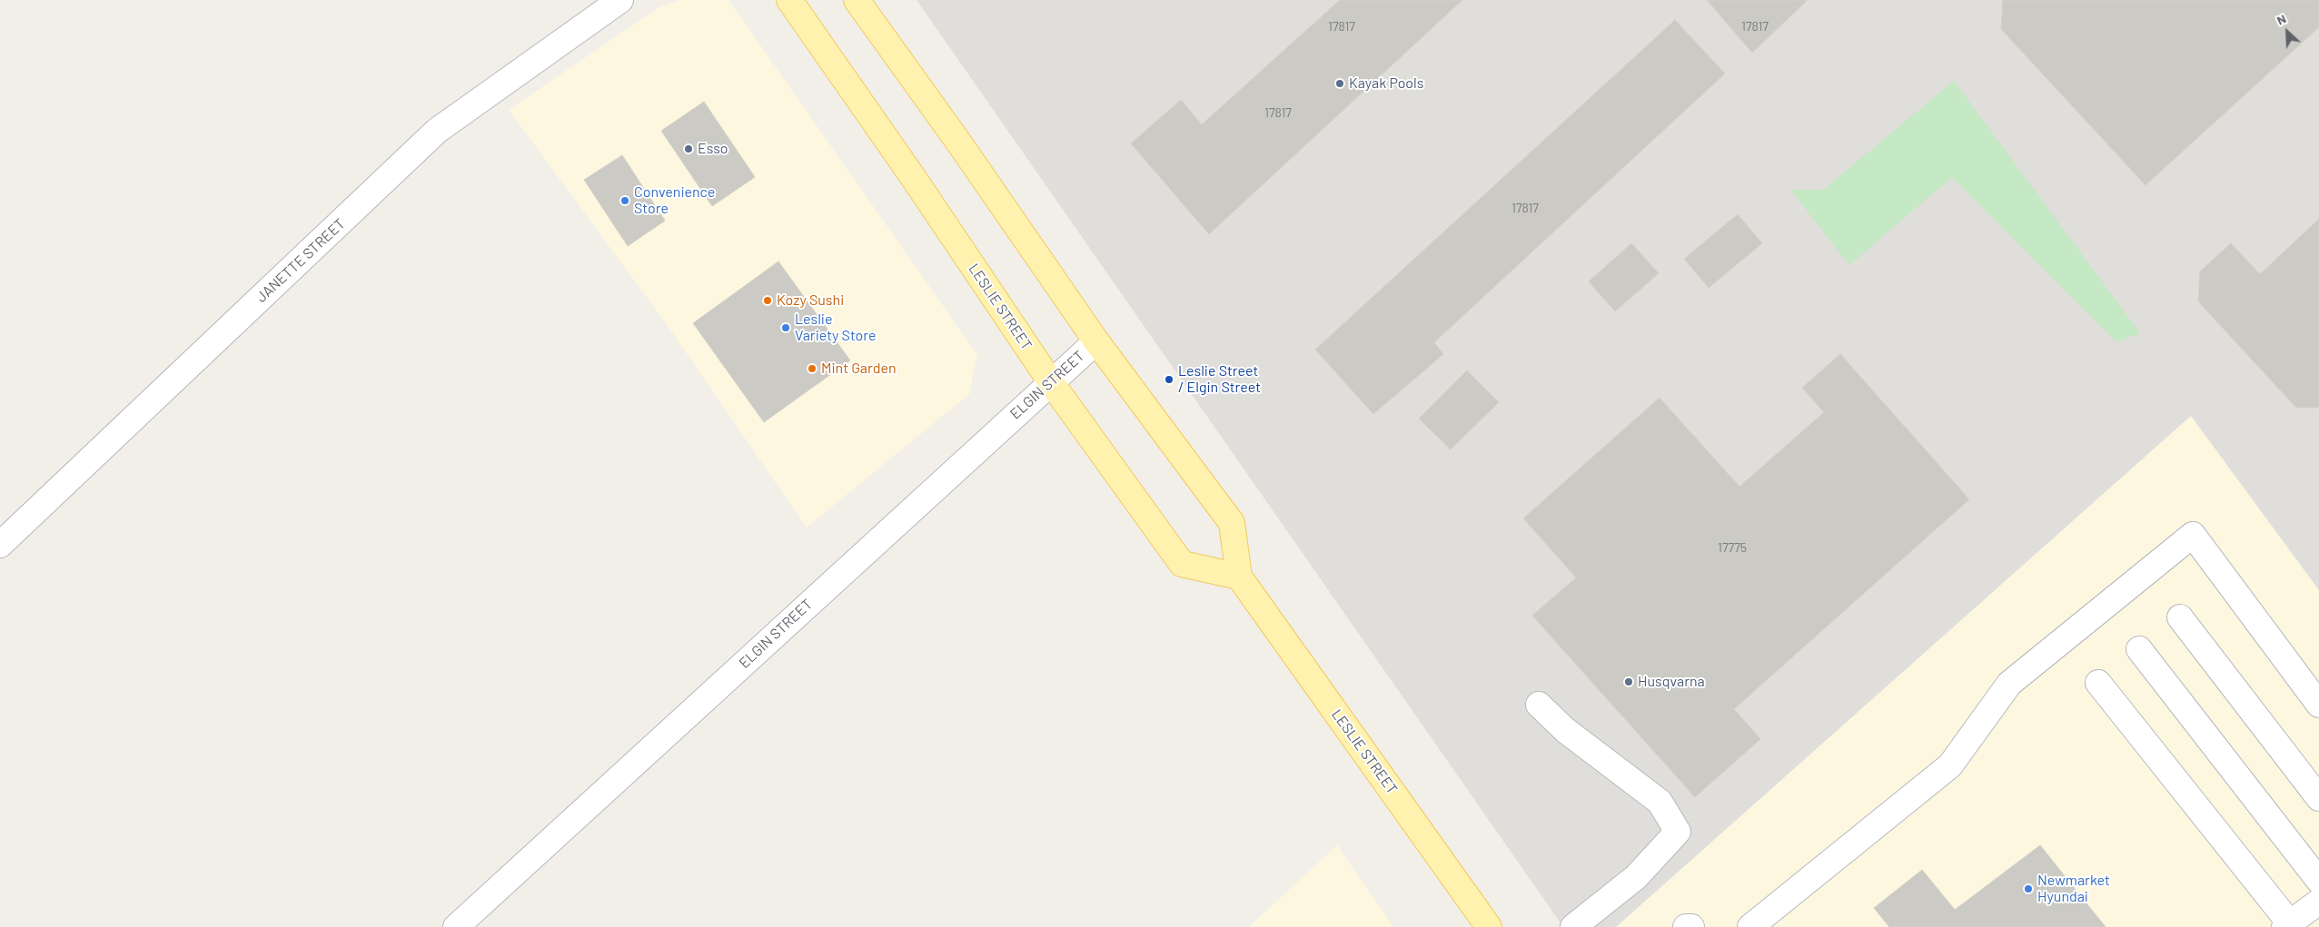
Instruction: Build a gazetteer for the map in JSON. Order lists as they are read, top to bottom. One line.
{"streets":{"main road":["LESLIE STREET"],"street":["JANETTE STREET","ELGIN STREET"]},"crossings":[["LESLIE STREET","ELGIN STREET"]],"places":["Kayak Pools","Esso","Convenience Store","Kozy Sushi","Leslie Variety Store","Mint Garden","Leslie Street / Elgin Street","Husqvarna","Newmarket Hyundai"],"house_numbers":["17817","17817","17817","17817","17775"],"north":"top left"}
